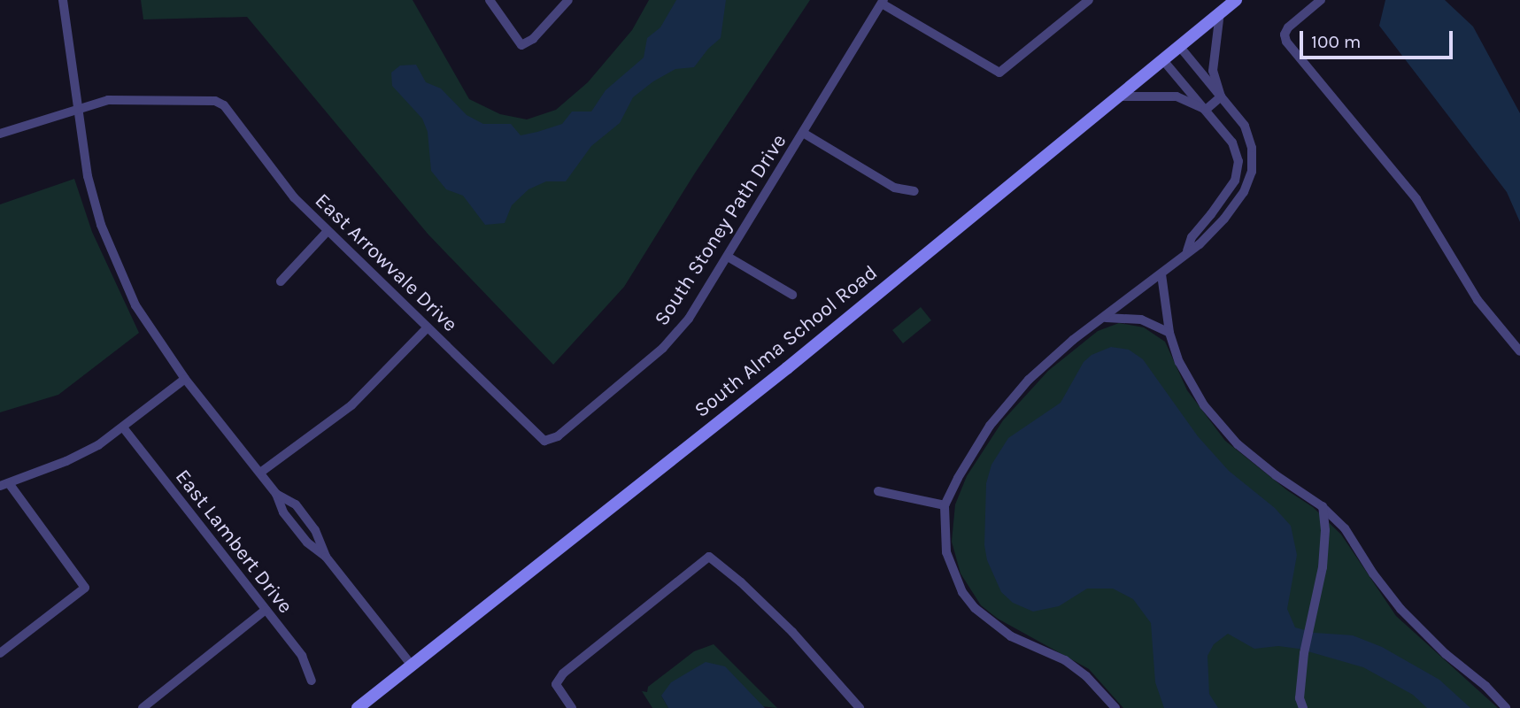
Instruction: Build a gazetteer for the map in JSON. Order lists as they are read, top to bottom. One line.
{"streets":{"main road":["South Alma School Road"],"street":["South Stoney Path Drive","East Arrowvale Drive","East Lambert Drive"]},"crossings":[["South Stoney Path Drive","East Arrowvale Drive"]],"scale_bar":"100 m"}
